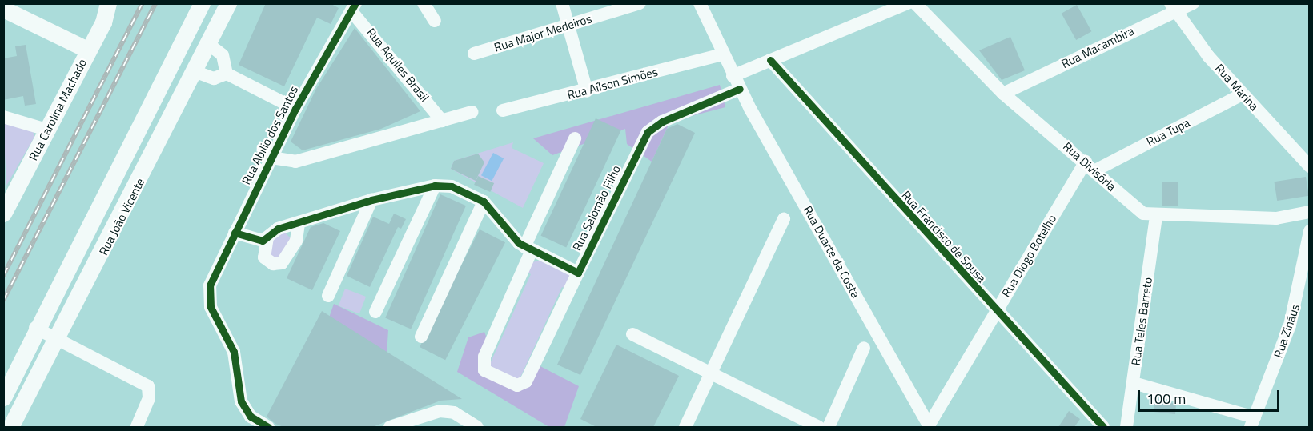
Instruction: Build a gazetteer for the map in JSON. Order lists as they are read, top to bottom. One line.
{"streets":{"main road":["Rua Carolina Machado","Rua João Vicente"],"street":["Rua Major Medeiros","Rua Macambira","Rua Aquiles Brasil","Rua Aílson Simões","Rua Marina","Rua Tupa","Rua Abílio dos Santos","Rua Divisória","Rua Salomão Filho","Rua Francisco de Sousa","Rua Duarte da Costa","Rua Diogo Botelho","Rua Teles Barreto","Rua Zináus"]},"crossings":[["Rua Macambira","Rua Marina"],["Rua Macambira","Rua Divisória"],["Rua Aquiles Brasil","Rua Abílio dos Santos"],["Rua Aílson Simões","Rua Duarte da Costa"],["Rua Marina","Rua Tupa"],["Rua Tupa","Rua Divisória"],["Rua Tupa","Rua Diogo Botelho"],["Rua Divisória","Rua Diogo Botelho"],["Rua Divisória","Rua Teles Barreto"],["Rua Salomão Filho","Rua Duarte da Costa"],["Rua Francisco de Sousa","Rua Diogo Botelho"],["Rua Duarte da Costa","Rua Diogo Botelho"]],"scale_bar":"100 m"}
